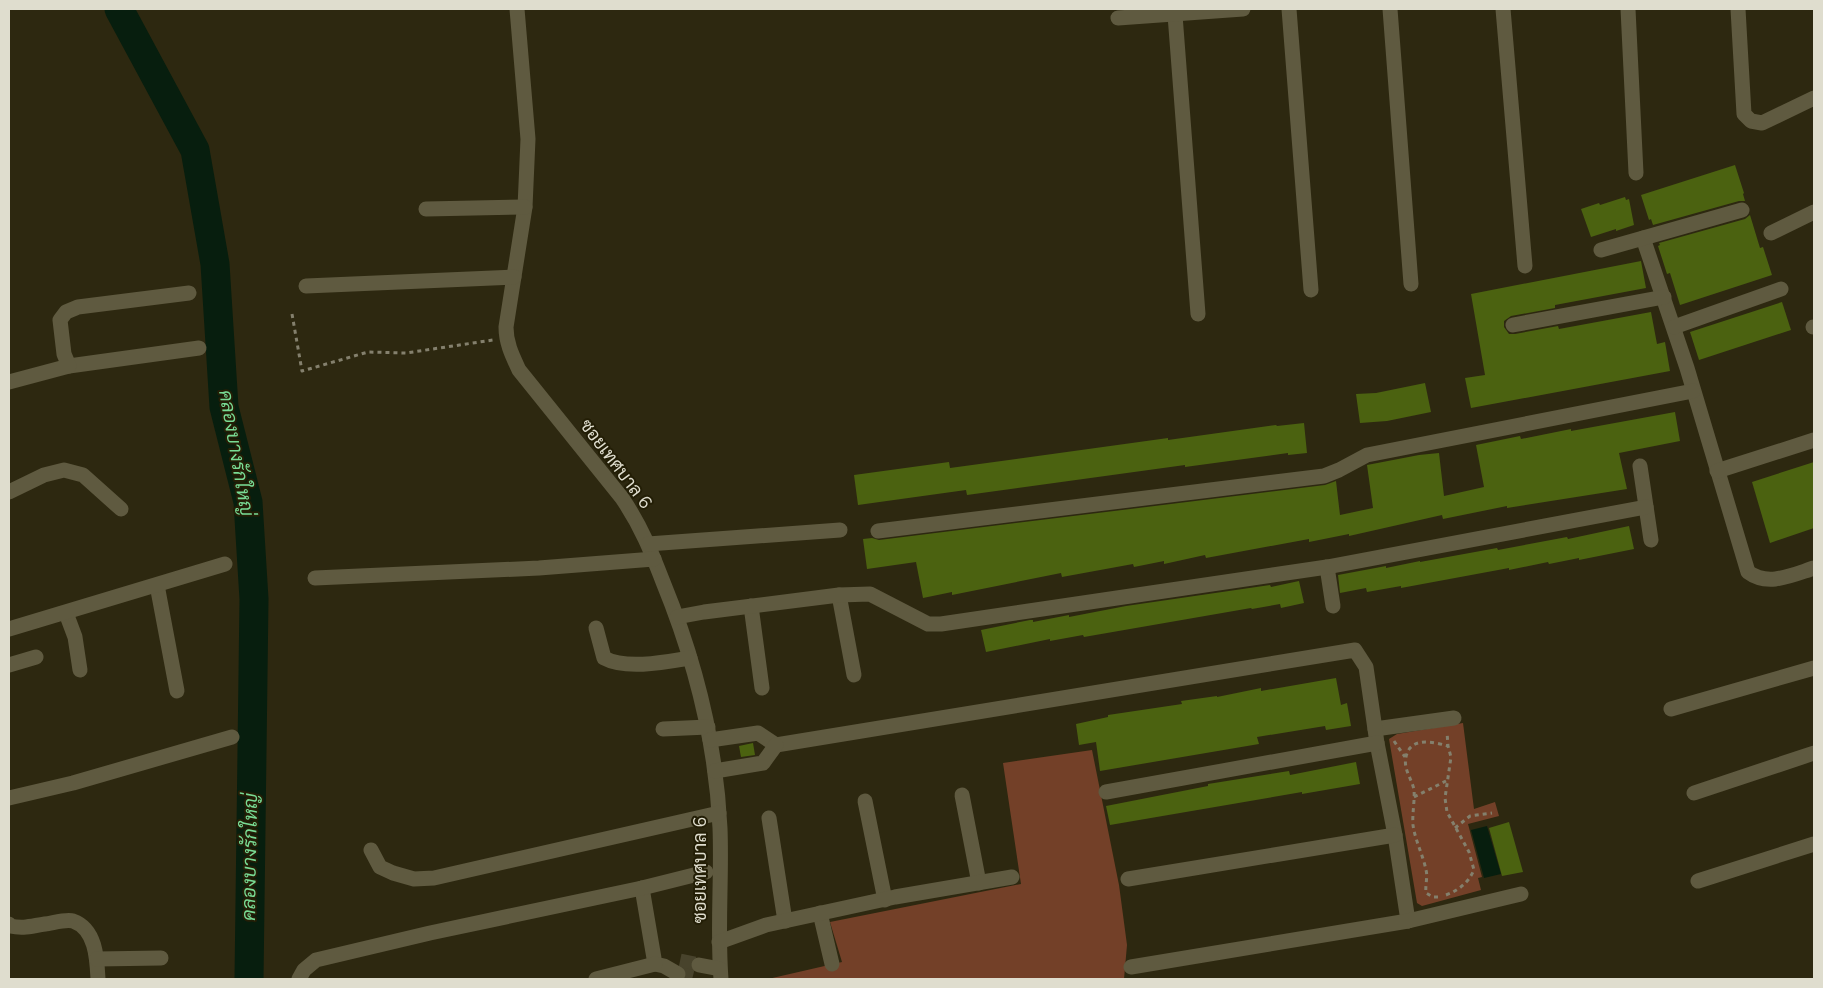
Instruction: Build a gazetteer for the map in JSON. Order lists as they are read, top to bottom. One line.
{"streets":{"street":["ซอยเทศบาล 6"]},"water":["คลองบางรักใหญ่"]}
